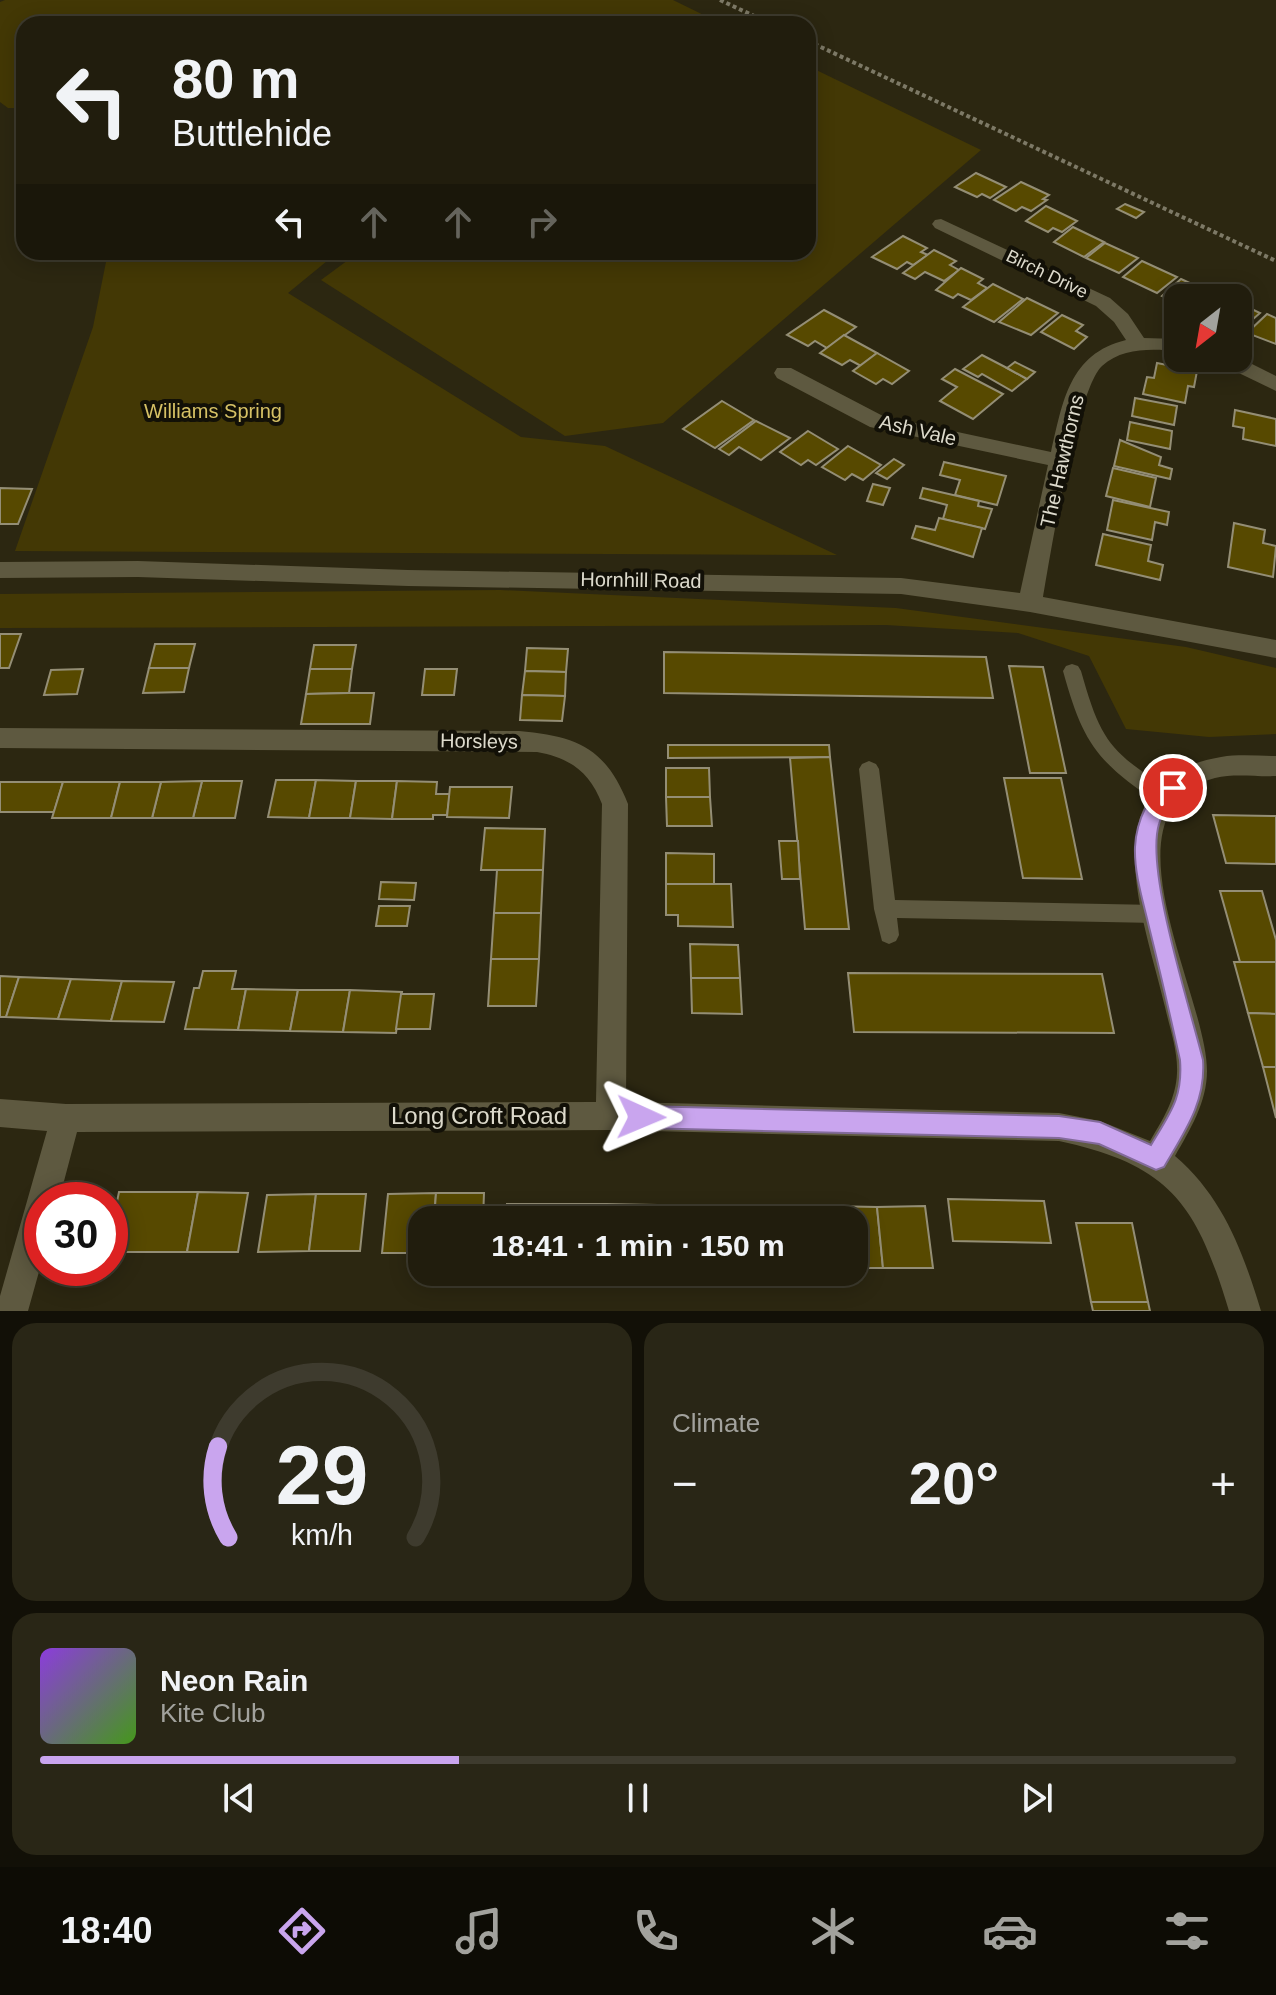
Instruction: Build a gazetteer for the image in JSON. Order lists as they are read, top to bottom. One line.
{"streets":{"street":["Birch Drive","Ash Vale","The Hawthorns","Hornhill Road","Horsleys","Long Croft Road"]},"crossings":[["Birch Drive","The Hawthorns"],["Ash Vale","The Hawthorns"],["The Hawthorns","Hornhill Road"],["Horsleys","Long Croft Road"]],"parks":["Williams Spring"],"north":"bottom left","page":{"turn":["80 m","Buttlehide"],"limit":"30","trip":"18:41 · 1 min · 150 m","tile":"Climate","heat":["−","20°","+"],"song":["Neon Rain","Kite Club"],"tabs":"18:40","gauge":["29","km/h"]}}
